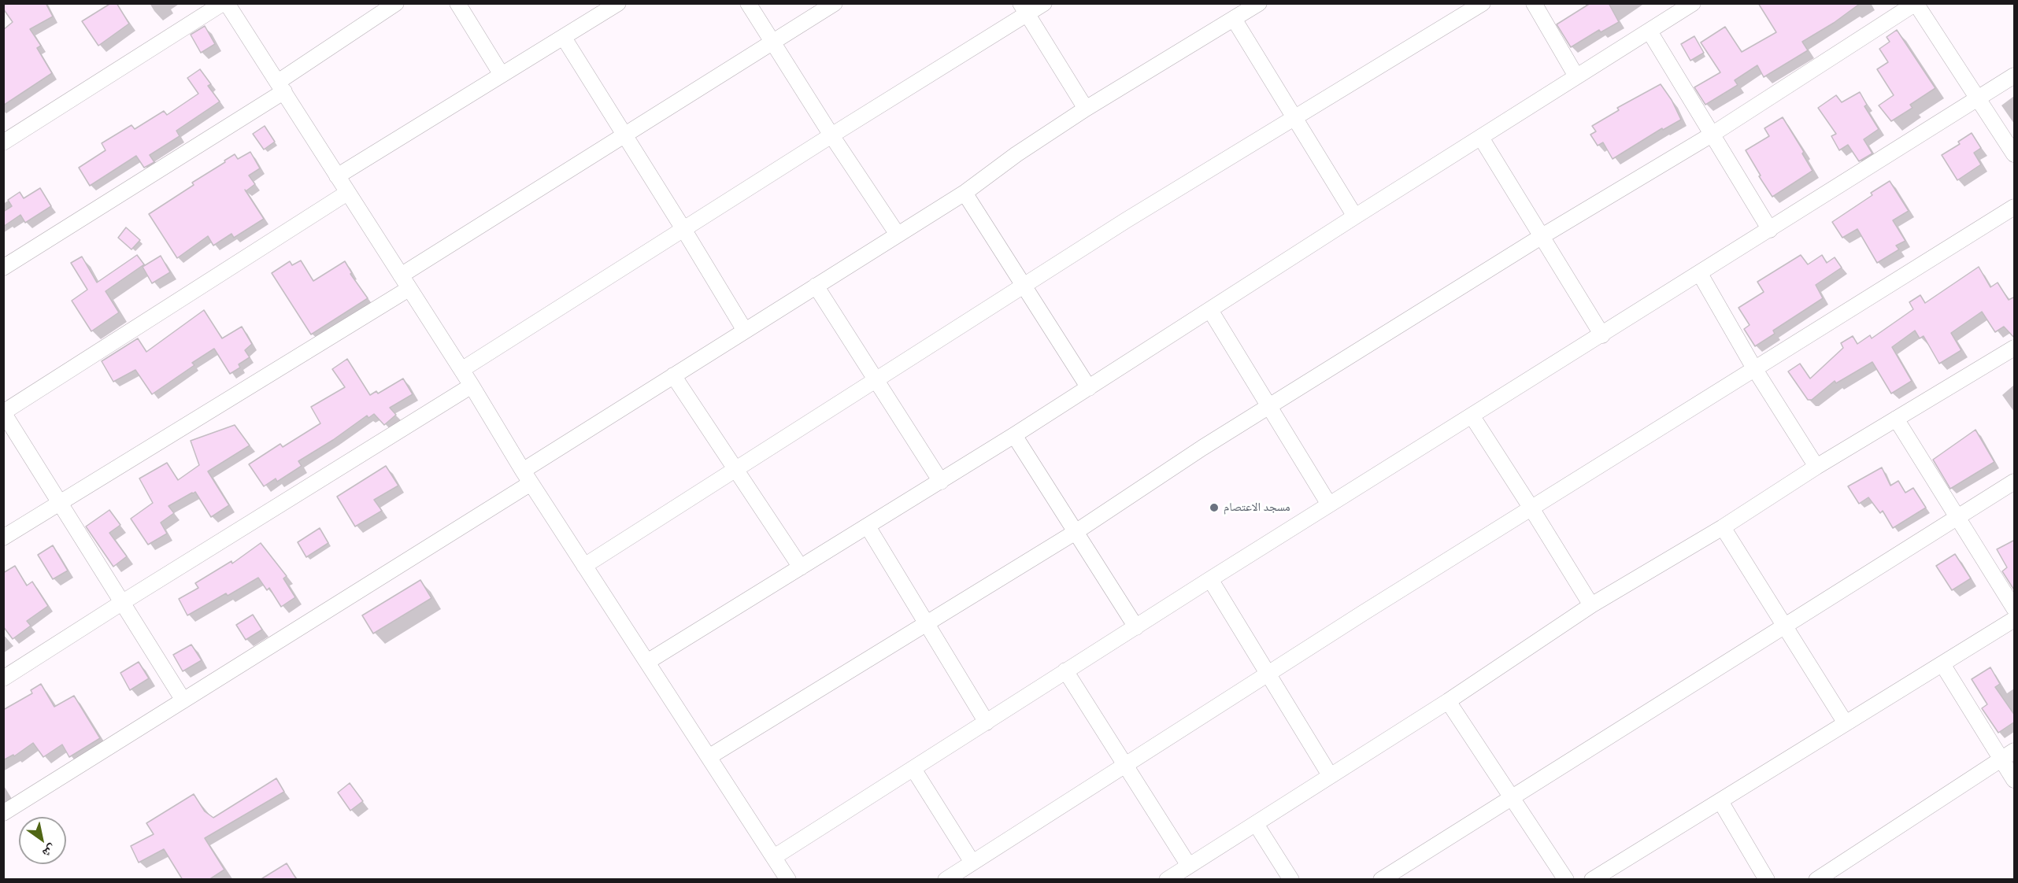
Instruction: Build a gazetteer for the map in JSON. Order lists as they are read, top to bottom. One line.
{"places":["مسجد الاعتصام"],"north":"bottom right"}
